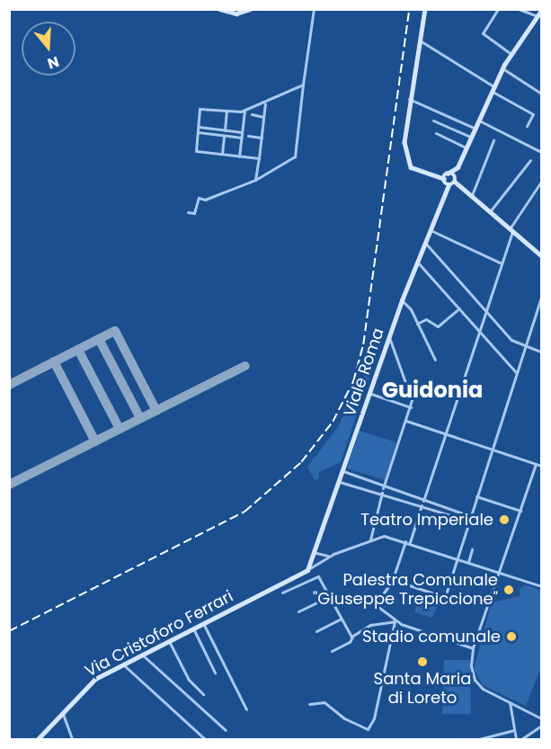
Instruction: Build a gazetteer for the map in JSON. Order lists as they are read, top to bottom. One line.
{"streets":{"main road":["Viale Roma","Via Cristoforo Ferrari"]},"crossings":[["Viale Roma","Via Cristoforo Ferrari"]],"districts":["Guidonia"],"places":["Teatro Imperiale","Palestra Comunale \"Giuseppe Trepiccione\"","Stadio comunale","Santa Maria di Loreto"],"north":"bottom"}
